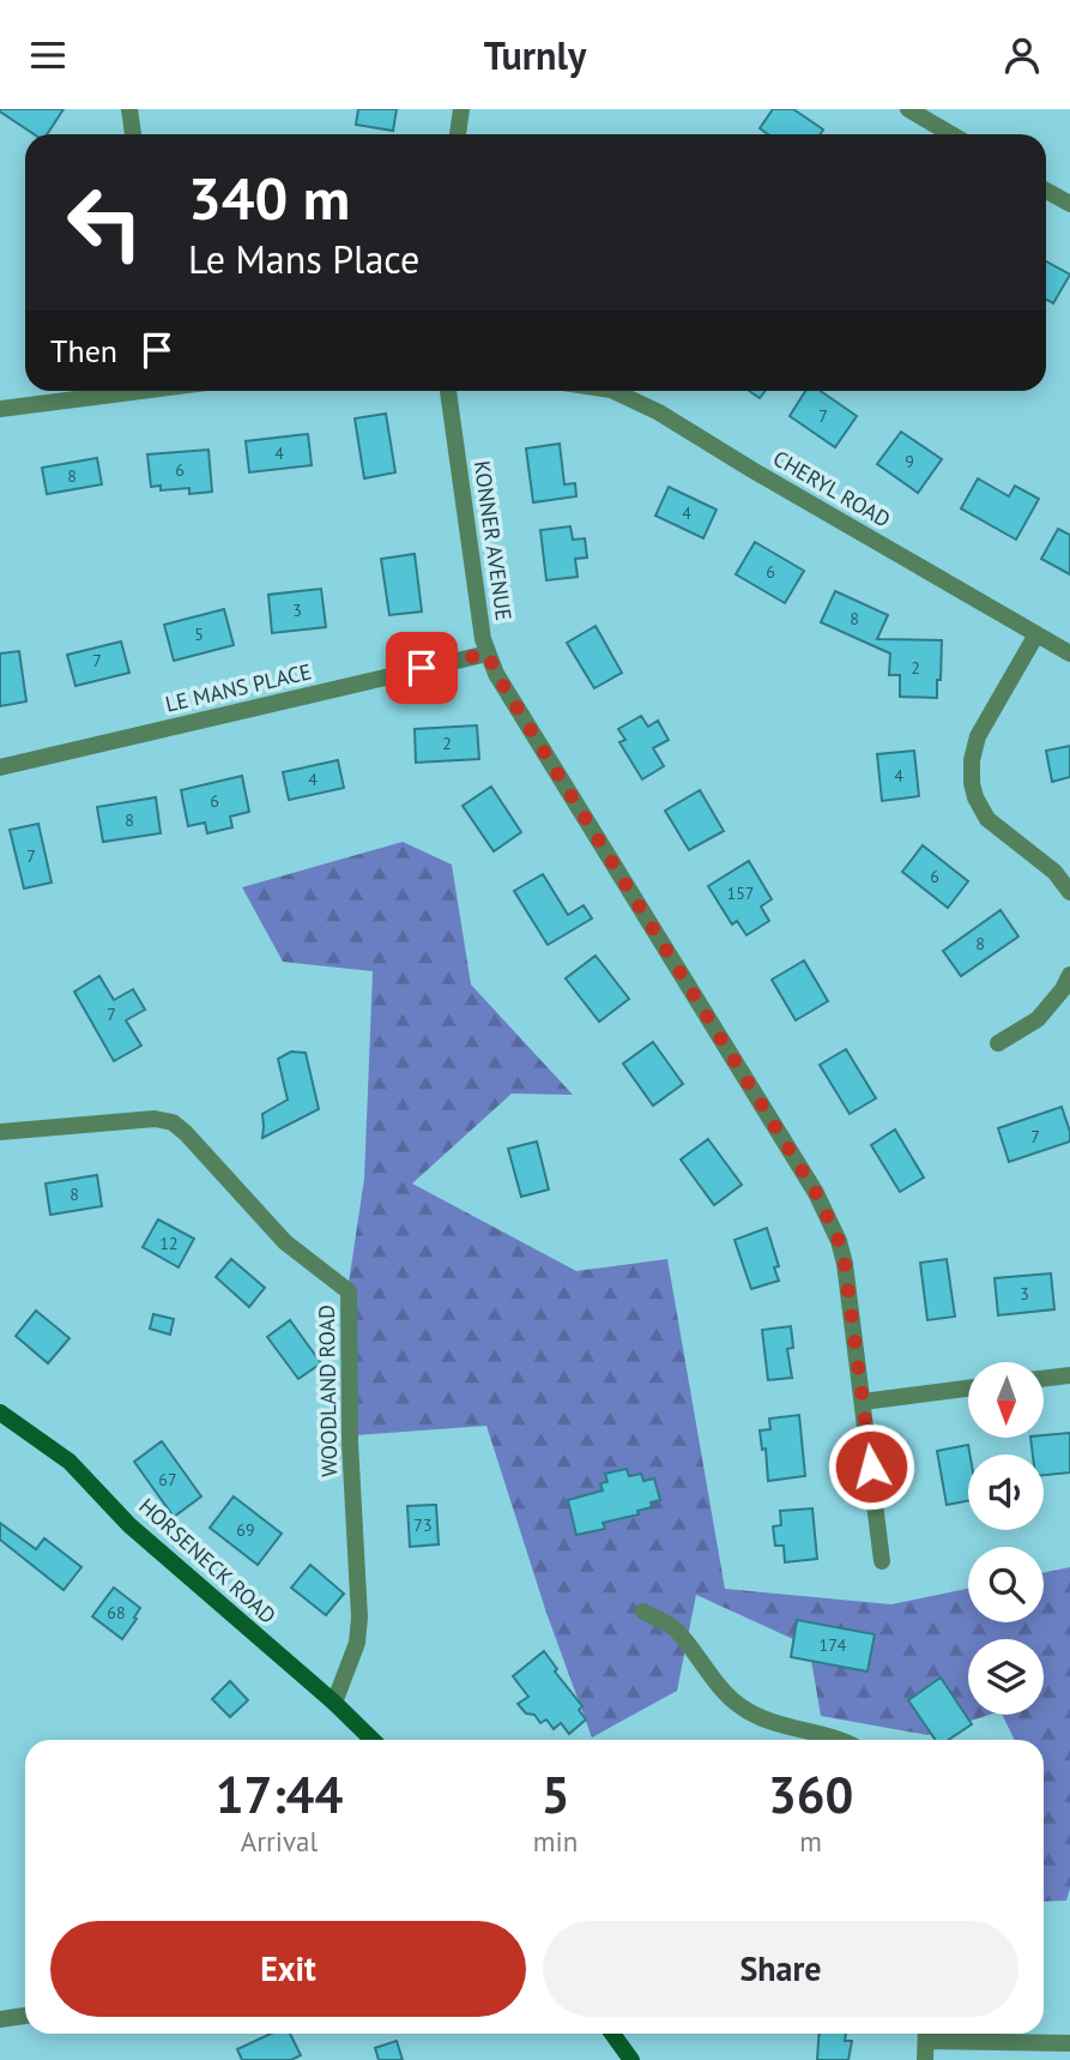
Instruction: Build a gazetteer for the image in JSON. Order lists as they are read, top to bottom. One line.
{"streets":{"street":["CHERYL ROAD","KONNER AVENUE","LE MANS PLACE","WOODLAND ROAD","HORSENECK ROAD"]},"crossings":[["KONNER AVENUE","LE MANS PLACE"],["WOODLAND ROAD","HORSENECK ROAD"]],"house_numbers":["7","4","9","6","8","4","6","3","8","5","7","2","2","4","4","6","8","7","6","157","8","7","7","8","12","3","67","73","69","68","174"],"north":"bottom","page":{"header":"Turnly","turn":["340 m","Le Mans Place"],"then":"Then","eta":["17:44","Arrival","5","min","360","m"],"buttons":["Exit","Share"]}}
